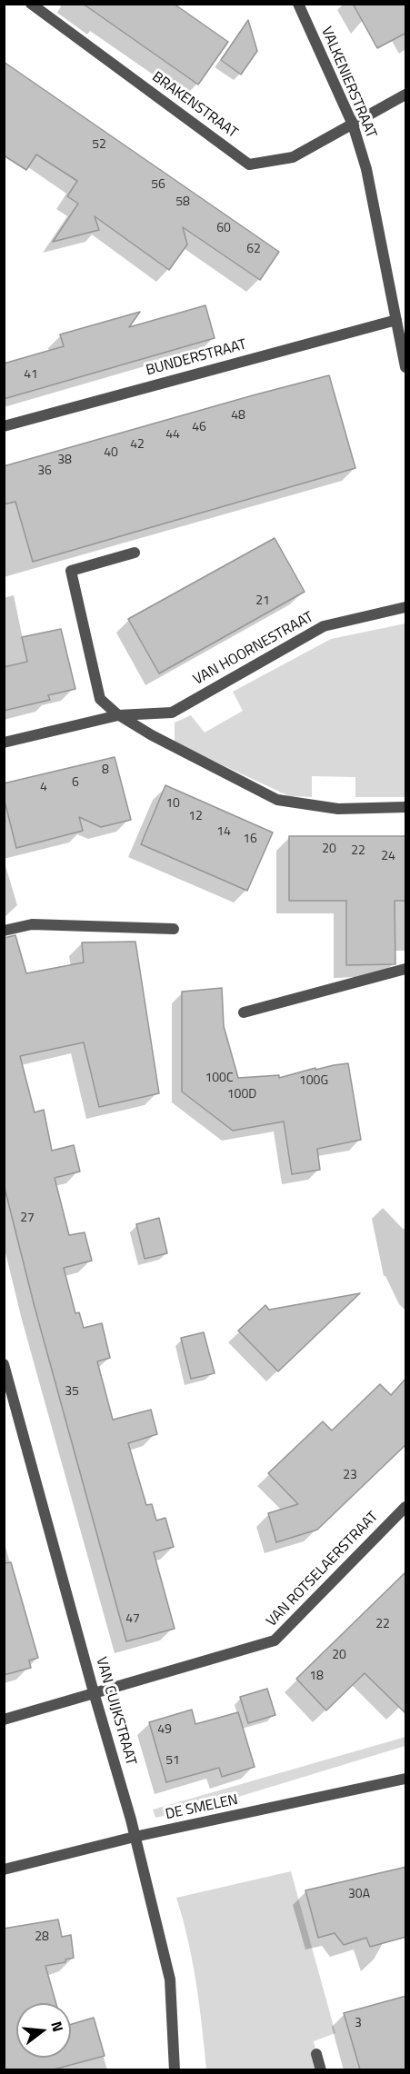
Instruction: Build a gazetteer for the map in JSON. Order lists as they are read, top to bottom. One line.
{"streets":{"street":["VALKENIERSTRAAT","BRAKENSTRAAT","BUNDERSTRAAT","VAN HOORNESTRAAT","VAN ROTSELAERSTRAAT","VAN CUIJKSTRAAT","DE SMELEN"]},"crossings":[["VALKENIERSTRAAT","BRAKENSTRAAT"],["VALKENIERSTRAAT","BUNDERSTRAAT"],["VAN ROTSELAERSTRAAT","VAN CUIJKSTRAAT"],["VAN CUIJKSTRAAT","DE SMELEN"]],"house_numbers":["52","56","58","60","62","41","48","46","44","42","40","38","36","21","8","6","4","10","12","14","16","20","22","24","100C","100G","100D","27","35","23","47","22","20","18","49","51","30A","28","3"],"north":"right"}
